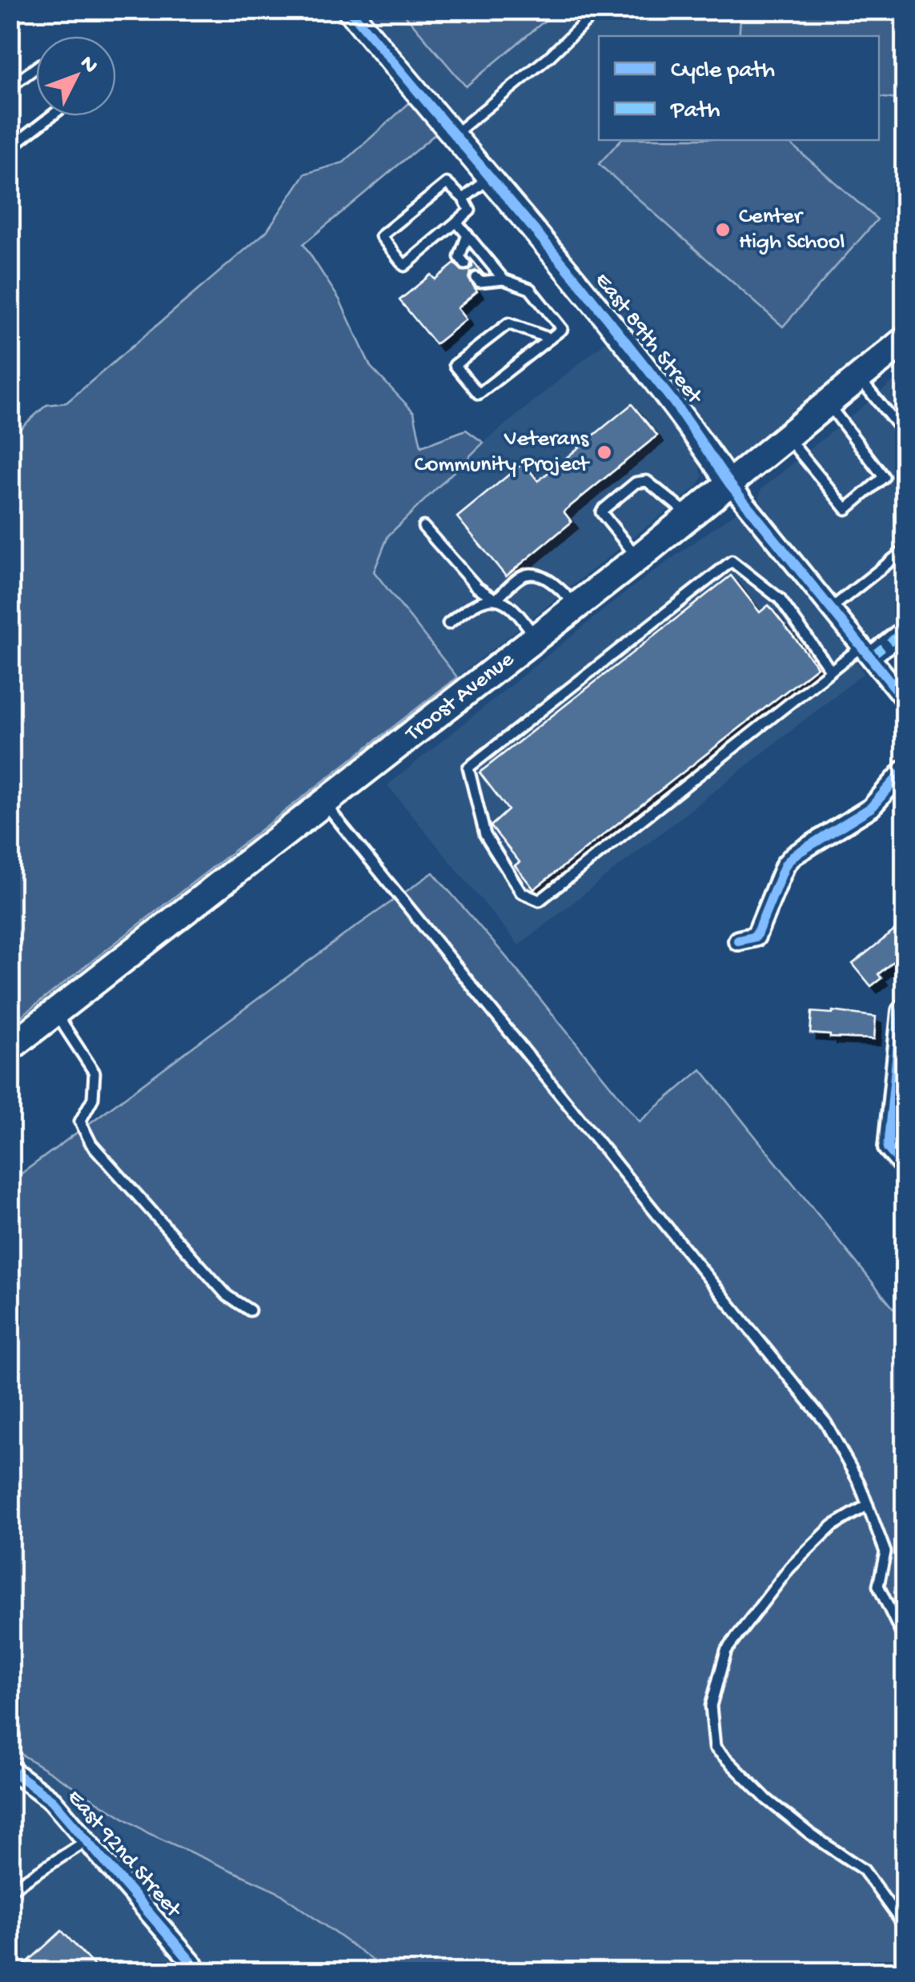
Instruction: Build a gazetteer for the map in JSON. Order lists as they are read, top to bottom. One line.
{"streets":{"main road":["Troost Avenue"],"street":["East 89th Street","East 92nd Street"]},"crossings":[["East 89th Street","Troost Avenue"]],"places":["Center High School","Veterans Community Project"],"legend":["Cycle path","Path"],"north":"top right"}
